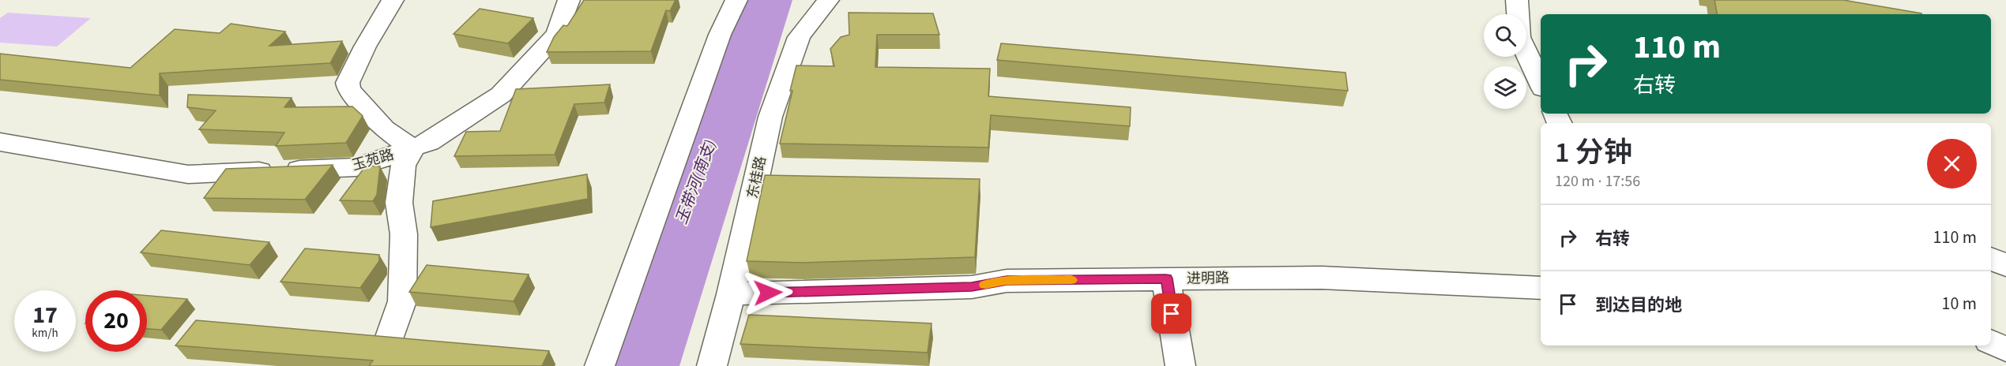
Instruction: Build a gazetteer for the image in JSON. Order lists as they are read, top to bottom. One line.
{"streets":{"street":["玉苑路","东桂路","进明路"]},"crossings":[["东桂路","进明路"]],"water":["玉带河(南支)"],"page":{"turn":["110 m","右转"],"heading":["1 分钟","120 m · 17:56"],"list":[{"name":"右转","value":"110 m"},{"name":"到达目的地","value":"10 m"}],"speed":"17 km/h","limit":"20"}}
